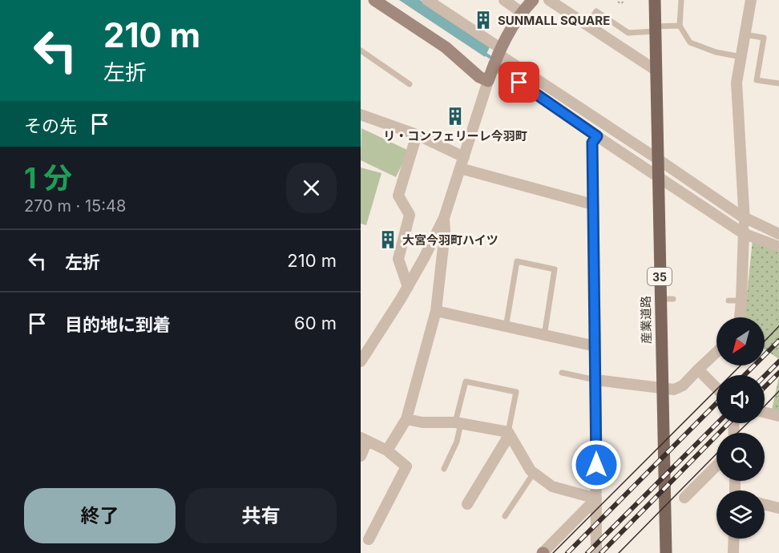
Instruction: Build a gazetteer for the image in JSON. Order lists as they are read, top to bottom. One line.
{"streets":{"main road":["35","産業道路"]},"places":{"building":["SUNMALL SQUARE","リ・コンフェリーレ今羽町","大宮今羽町ハイツ"]},"north":"bottom left","page":{"turn":["210 m","左折"],"then":"その先","heading":["1 分","270 m · 15:48"],"list":[{"name":"左折","value":"210 m"},{"name":"目的地に到着","value":"60 m"}],"buttons":["終了","共有"]}}
